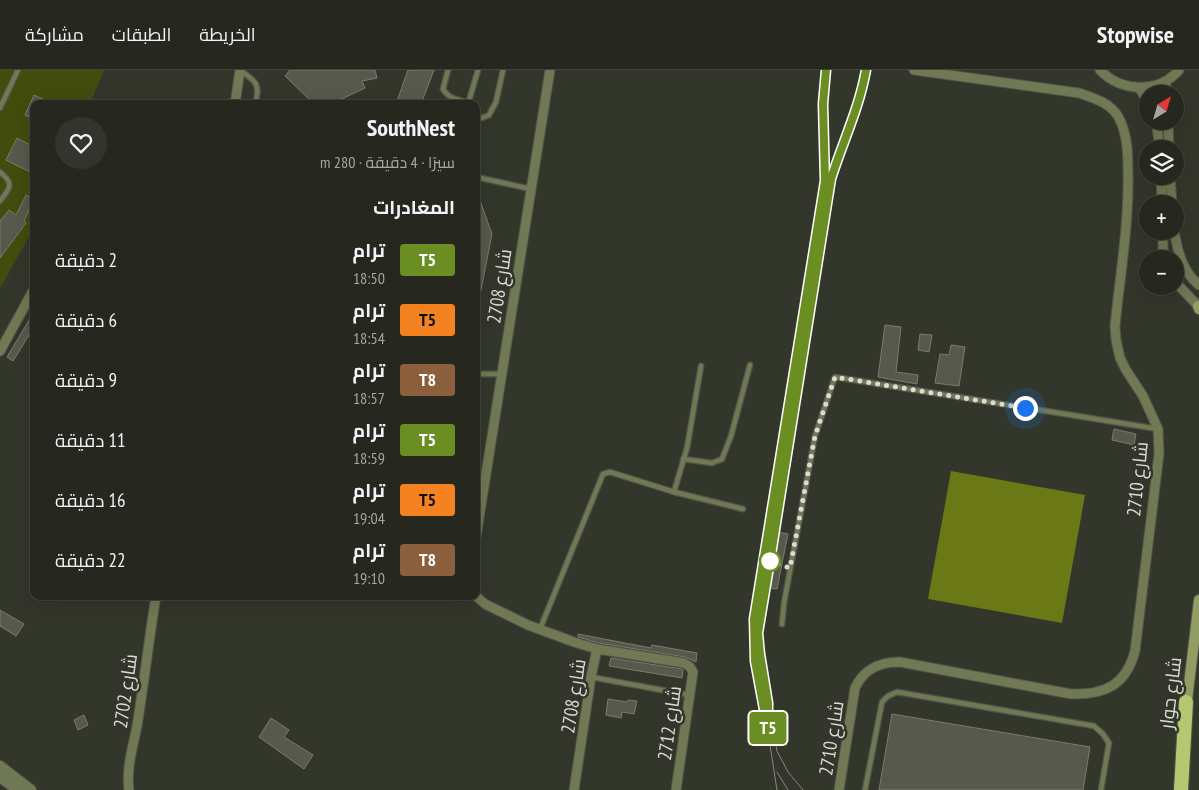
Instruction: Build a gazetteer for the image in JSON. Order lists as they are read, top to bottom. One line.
{"streets":{"main road":["شارع حوار"],"street":["شارع 2708","شارع 2710","شارع 2702","شارع 2712"]},"crossings":[["شارع 2708","شارع 2712"]],"lines":["tram line T5"],"north":"top right","page":{"header":"Stopwise","nav":["الخريطة","الطبقات","مشاركة"],"on_map":"T5","map_buttons":["+","−"],"heading":[["SouthNest","سيرًا · 4 دقيقة · 280 m"],"المغادرات"],"list":[{"mark":"T5","name":"ترام","note":"18:50","value":"2 دقيقة"},{"mark":"T5","name":"ترام","note":"18:54","value":"6 دقيقة"},{"mark":"T8","name":"ترام","note":"18:57","value":"9 دقيقة"},{"mark":"T5","name":"ترام","note":"18:59","value":"11 دقيقة"},{"mark":"T5","name":"ترام","note":"19:04","value":"16 دقيقة"},{"mark":"T8","name":"ترام","note":"19:10","value":"22 دقيقة"}]}}
